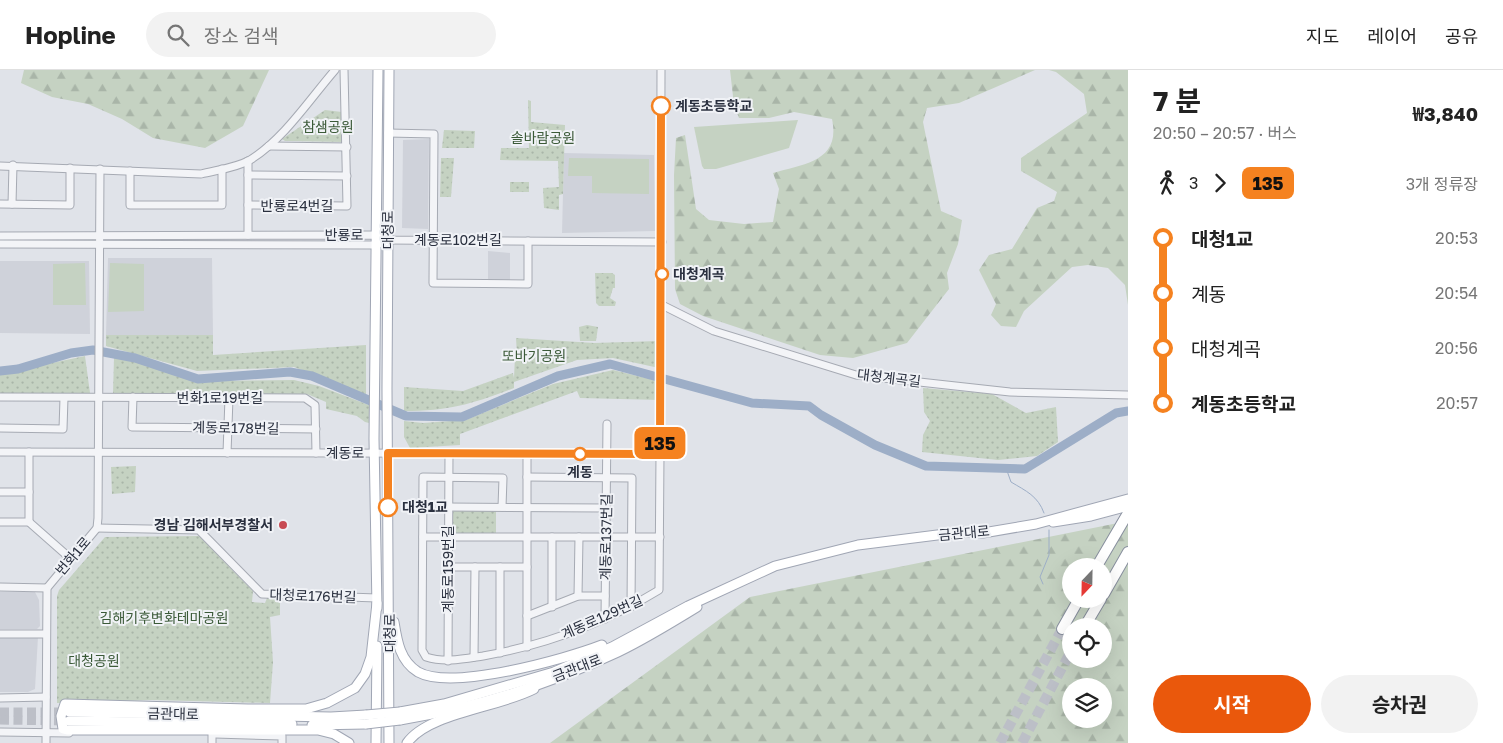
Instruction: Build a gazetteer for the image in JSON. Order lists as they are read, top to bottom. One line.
{"streets":{"main road":["대청로","금관대로"],"street":["반룡로4번길","반룡로","계동로102번길","대청계곡길","번화1로19번길","계동로178번길","계동로","계동로137번길","번화1로","계동로159번길","대청로176번길","계동로129번길"]},"crossings":[["대청로","반룡로"],["대청로","계동로102번길"],["대청로","계동로"],["대청로","대청로176번길"],["반룡로","계동로102번길"],["반룡로","번화1로"],["번화1로19번길","계동로178번길"],["번화1로19번길","번화1로"],["계동로","번화1로"],["계동로","계동로159번길"],["계동로","계동로129번길"],["계동로137번길","계동로129번길"],["번화1로","대청로176번길"],["계동로159번길","계동로129번길"]],"parks":["참샘공원","솔바람공원","또바기공원","김해기후변화테마공원","대청공원"],"places":["계동초등학교","대청계곡","계동","대청1교","경남 김해서부경찰서"],"lines":["bus line 135"],"north":"bottom","page":{"header":"Hopline","search":"장소 검색","nav":["지도","레이어","공유"],"on_map":"135","heading":["7 분","20:50 – 20:57 · 버스","₩3,840"],"legs":["3","135","3개 정류장"],"list":[{"name":"대청1교","value":"20:53"},{"name":"계동","value":"20:54"},{"name":"대청계곡","value":"20:56"},{"name":"계동초등학교","value":"20:57"}],"buttons":["시작","승차권"]}}
